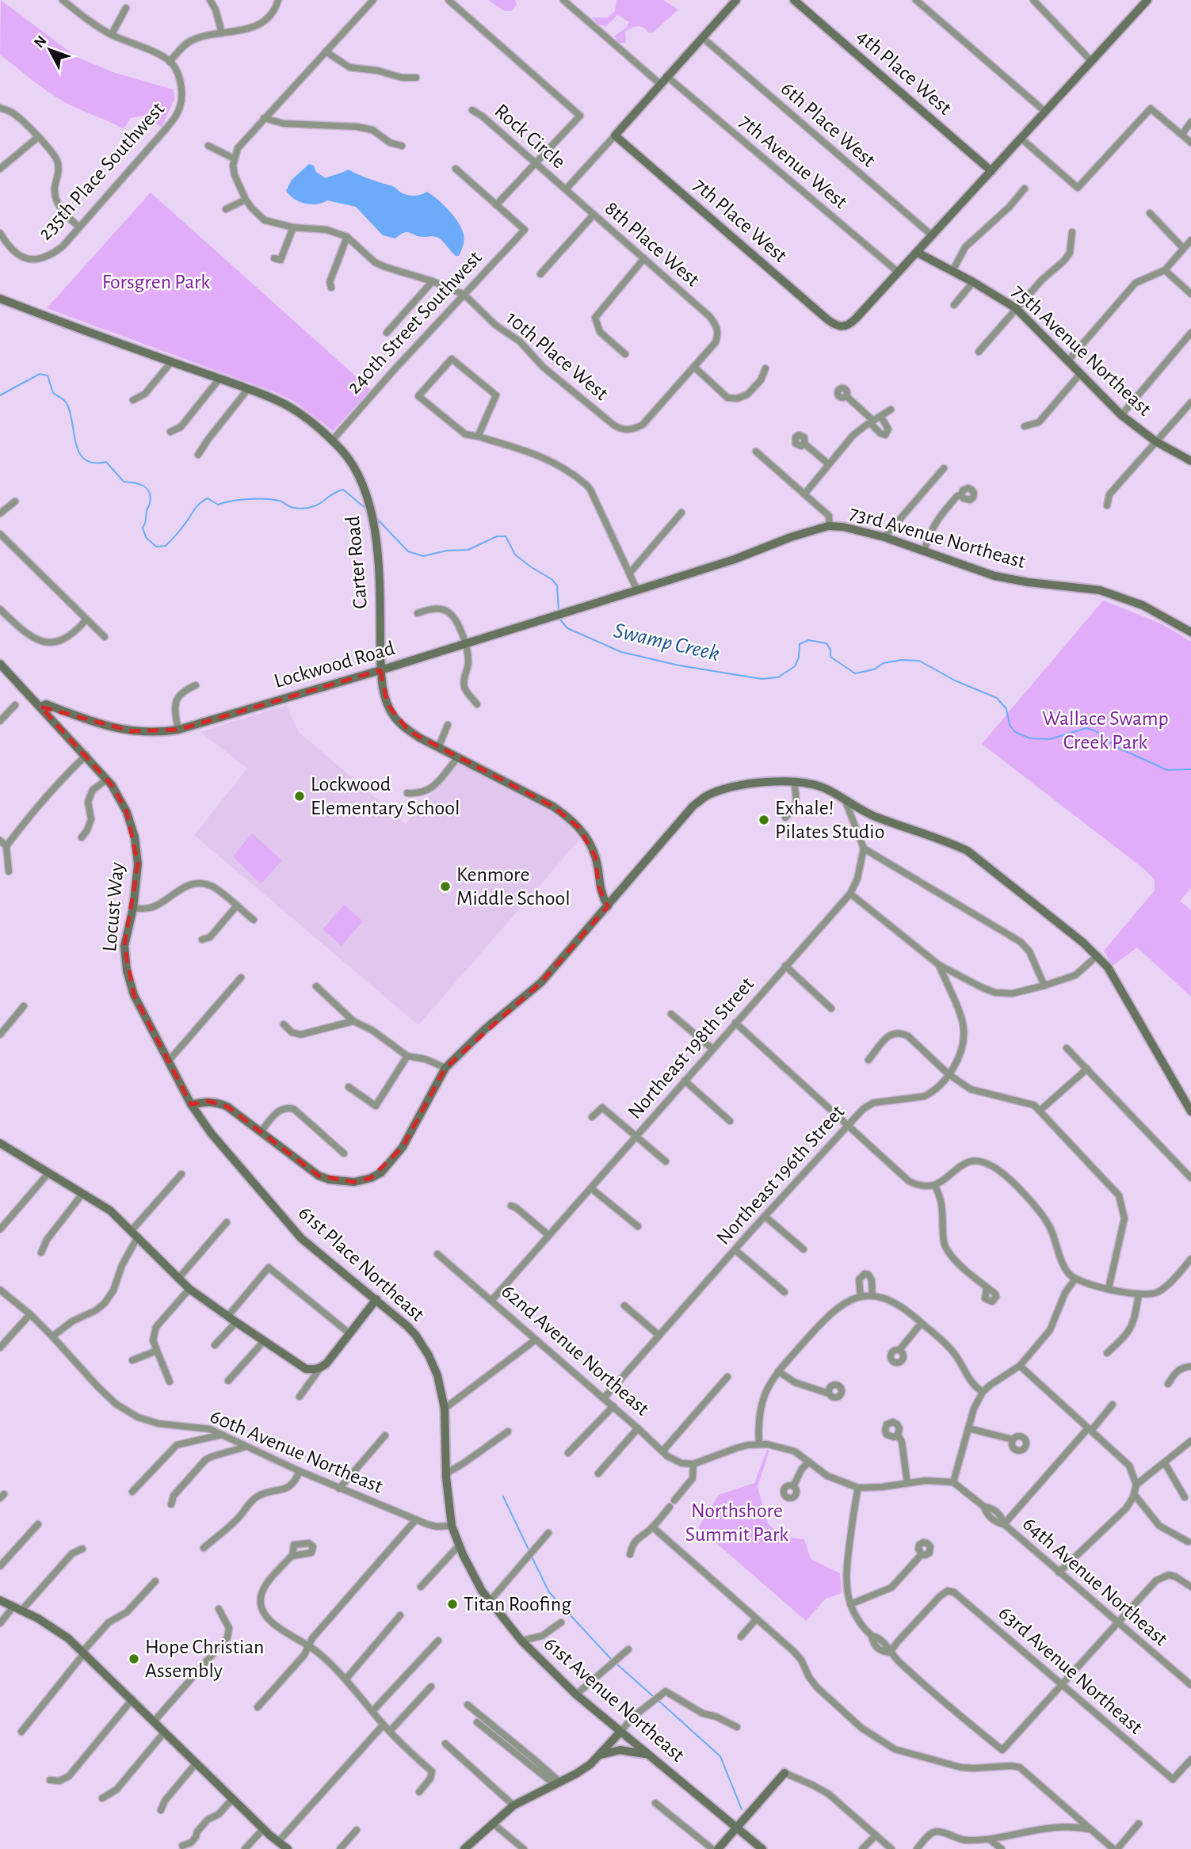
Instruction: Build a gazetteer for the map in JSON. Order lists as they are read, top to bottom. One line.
{"streets":{"street":["4th Place West","6th Place West","Rock Circle","7th Avenue West","235th Place Southwest","7th Place West","8th Place West","240th Street Southwest","75th Avenue Northeast","10th Place West","73rd Avenue Northeast","Carter Road","Lockwood Road","Locust Way","Northeast 198th Street","Northeast 196th Street","61st Place Northeast","62nd Avenue Northeast","60th Avenue Northeast","64th Avenue Northeast","63rd Avenue Northeast","61st Avenue Northeast"]},"crossings":[["Rock Circle","8th Place West"],["7th Avenue West","7th Place West"],["8th Place West","10th Place West"],["240th Street Southwest","10th Place West"],["240th Street Southwest","Carter Road"],["73rd Avenue Northeast","Lockwood Road"],["Carter Road","Lockwood Road"],["Lockwood Road","Locust Way"],["Locust Way","61st Place Northeast"],["Northeast 198th Street","62nd Avenue Northeast"],["Northeast 196th Street","62nd Avenue Northeast"],["61st Place Northeast","60th Avenue Northeast"],["61st Place Northeast","61st Avenue Northeast"],["60th Avenue Northeast","61st Avenue Northeast"]],"water":["Swamp Creek"],"parks":["Forsgren Park","Wallace Swamp Creek Park","Northshore Summit Park"],"places":["Lockwood Elementary School","Exhale! Pilates Studio","Kenmore Middle School","Titan Roofing","Hope Christian Assembly"],"north":"top left"}
